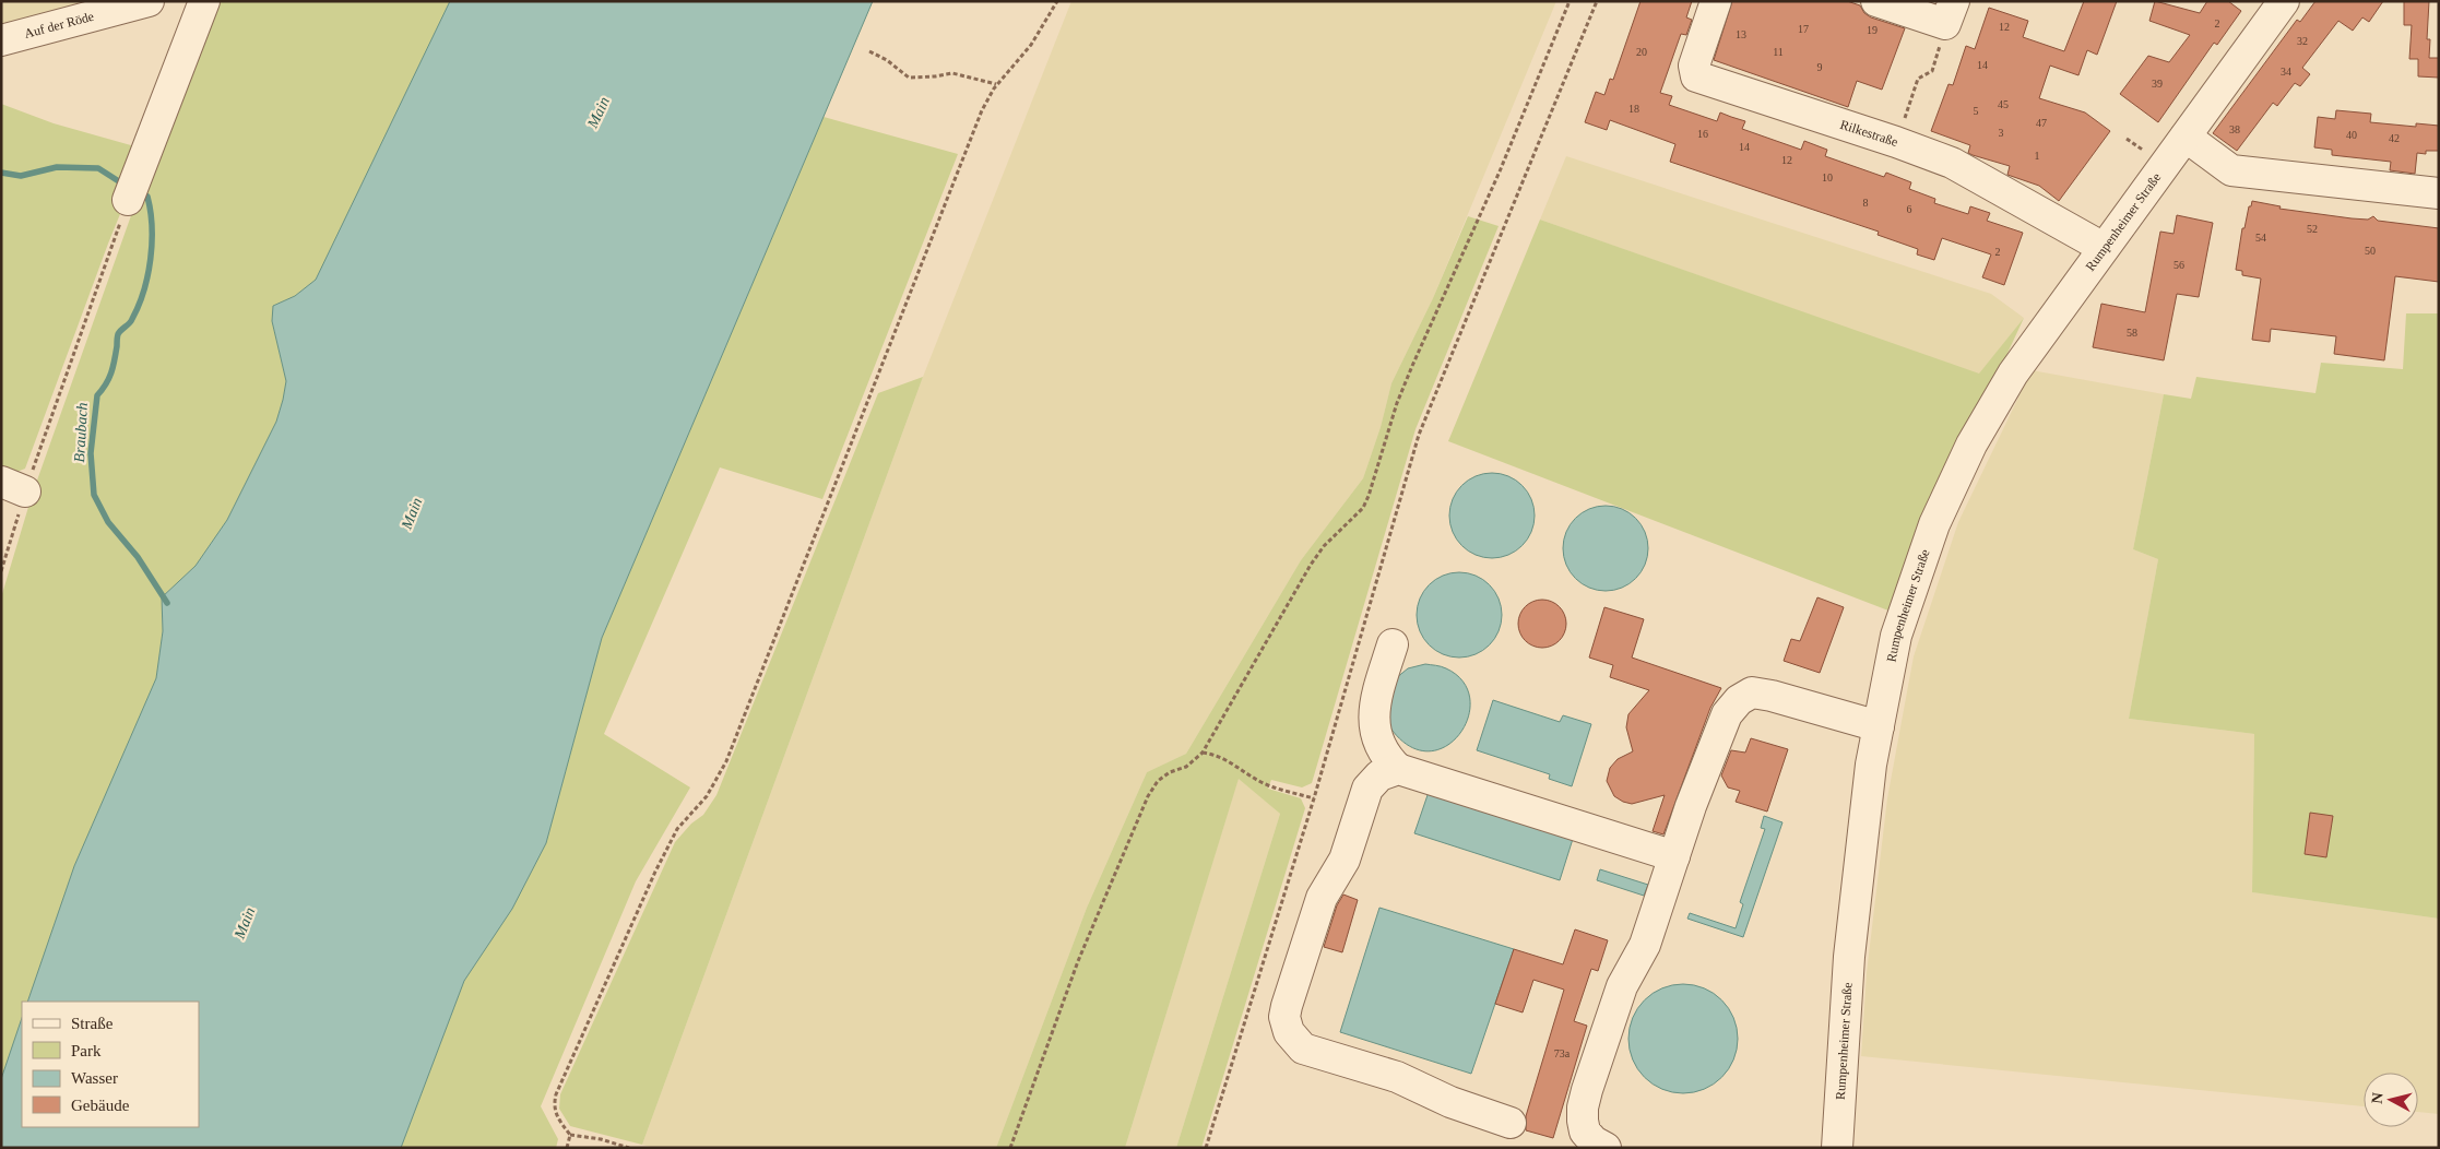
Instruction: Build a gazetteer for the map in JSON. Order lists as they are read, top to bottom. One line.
{"streets":{"street":["Auf der Röde","Rilkestraße","Rumpenheimer Straße"]},"crossings":[["Rilkestraße","Rumpenheimer Straße"]],"water":["Main","Braubach"],"house_numbers":["2","12","17","19","13","32","20","11","14","9","34","39","45","18","5","47","38","3","16","40","42","14","1","12","10","8","6","52","54","50","2","56","58","73a"],"legend":["Straße","Park","Wasser","Gebäude"],"north":"left"}
